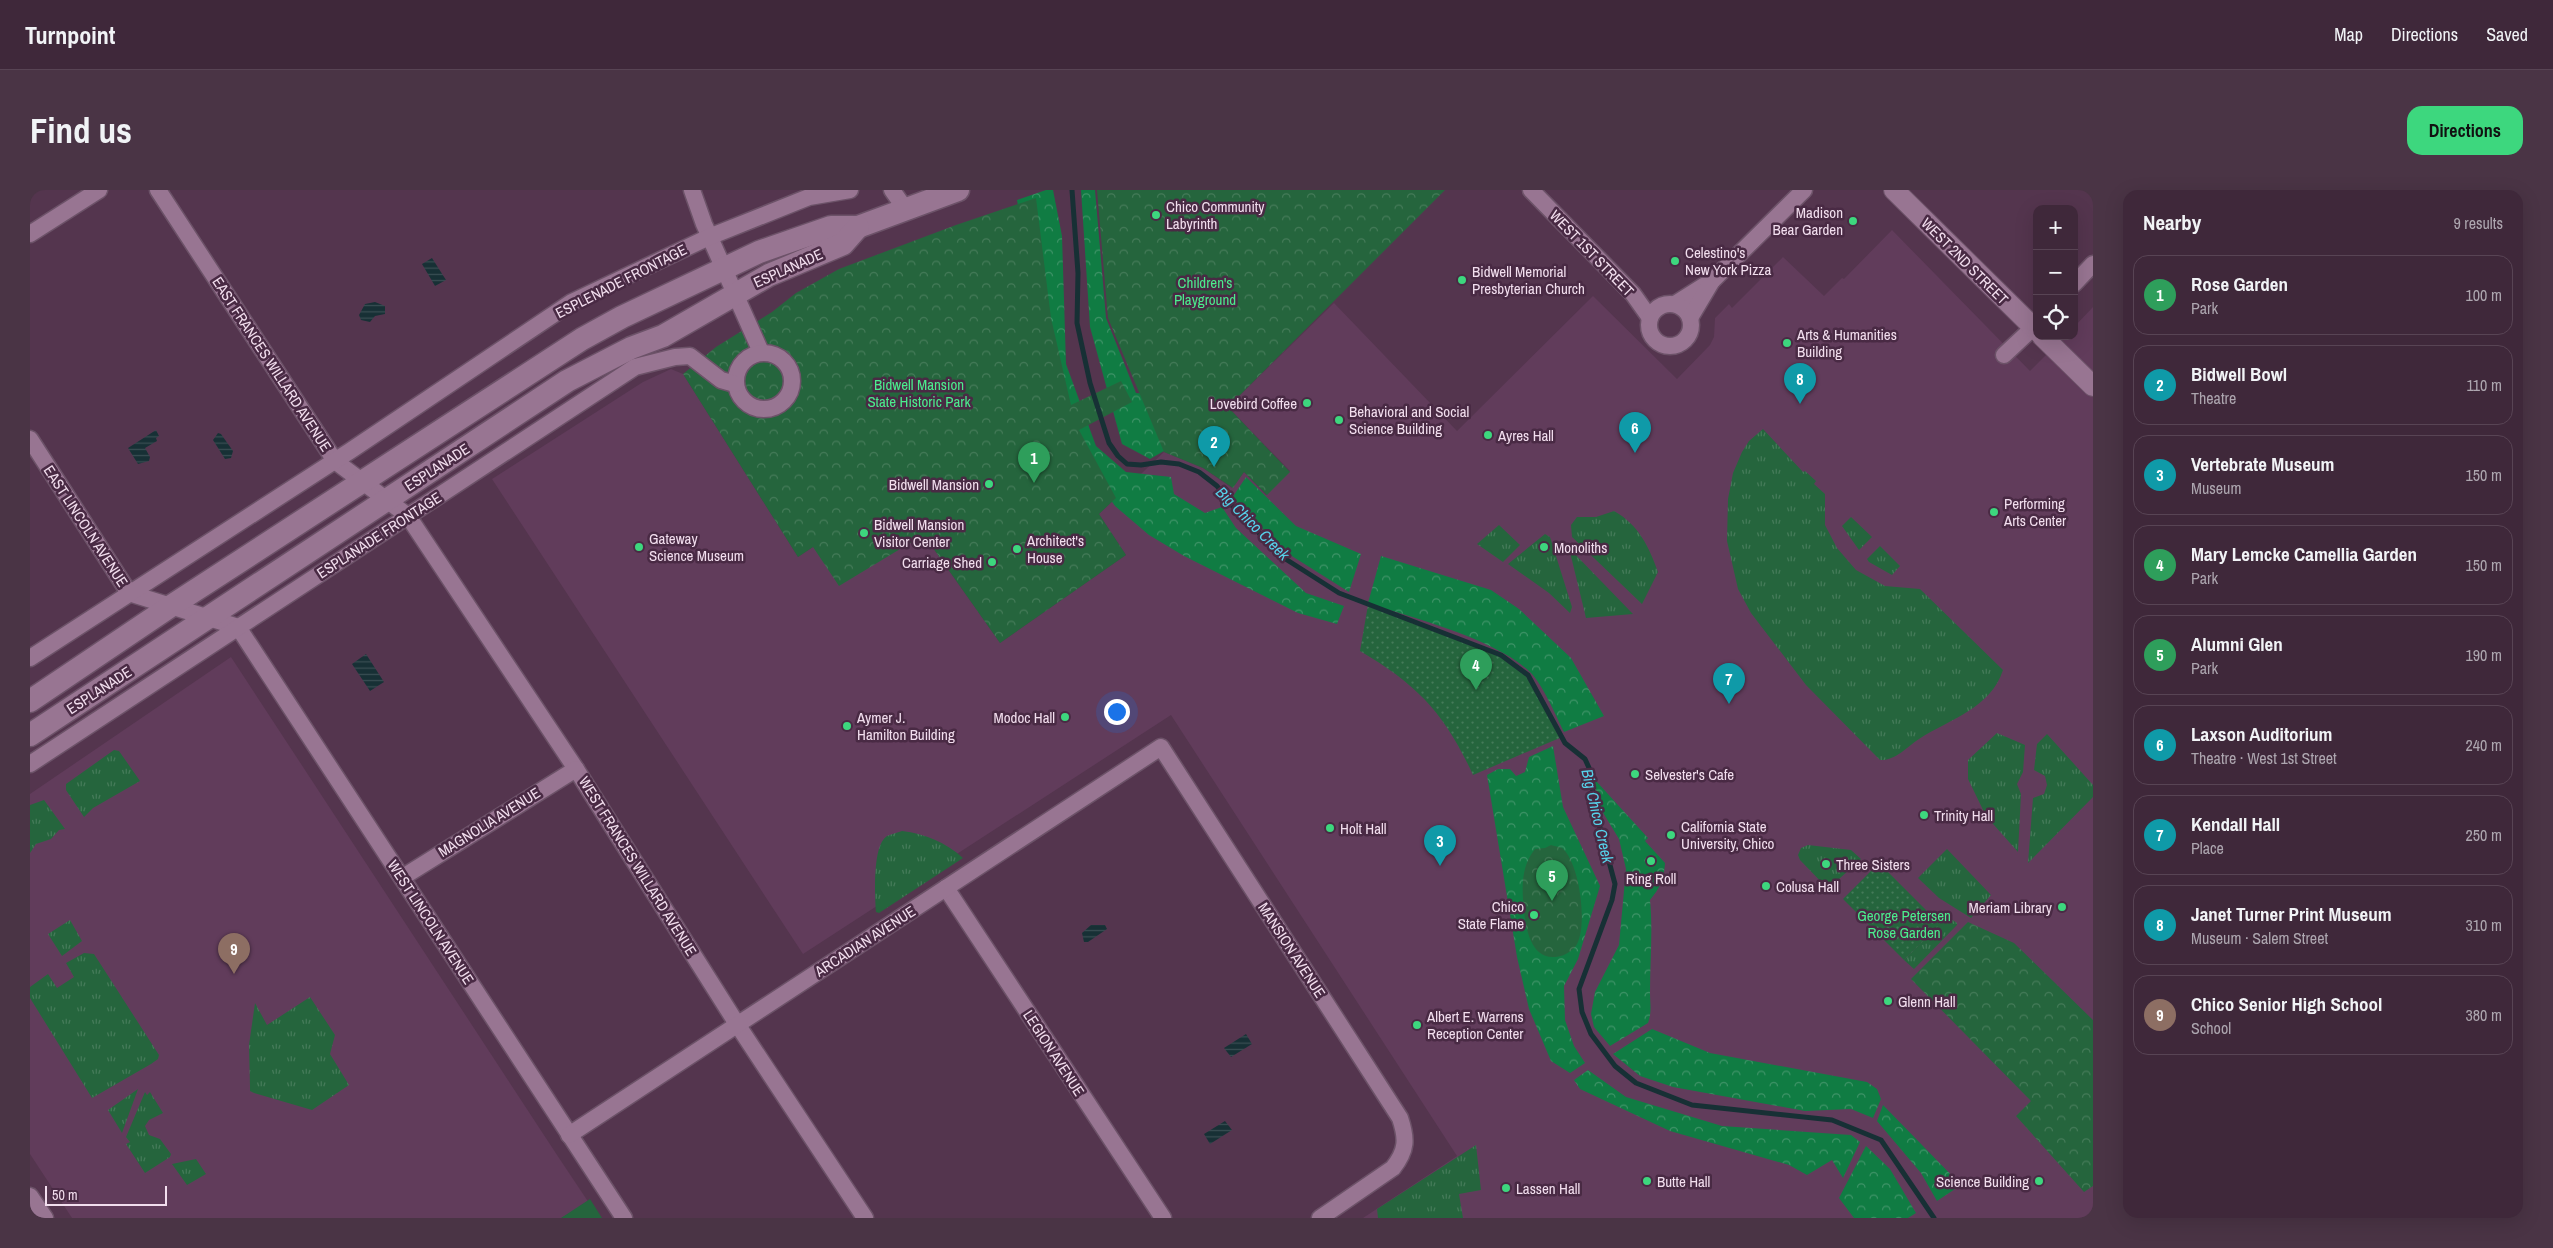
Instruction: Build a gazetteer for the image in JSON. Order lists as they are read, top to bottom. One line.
{"streets":{"main road":["ESPLANADE"],"street":["WEST 1ST STREET","WEST 2ND STREET","ESPLENADE FRONTAGE","EAST FRANCES WILLARD AVENUE","EAST LINCOLN AVENUE","ESPLANADE FRONTAGE","MAGNOLIA AVENUE","WEST FRANCES WILLARD AVENUE","WEST LINCOLN AVENUE","ARCADIAN AVENUE","MANSION AVENUE","LEGION AVENUE"]},"crossings":[["ESPLANADE","EAST FRANCES WILLARD AVENUE"],["ESPLANADE","EAST LINCOLN AVENUE"],["ESPLENADE FRONTAGE","EAST FRANCES WILLARD AVENUE"],["EAST FRANCES WILLARD AVENUE","ESPLANADE FRONTAGE"],["EAST FRANCES WILLARD AVENUE","WEST FRANCES WILLARD AVENUE"],["EAST LINCOLN AVENUE","ESPLANADE FRONTAGE"],["EAST LINCOLN AVENUE","WEST LINCOLN AVENUE"],["ESPLANADE FRONTAGE","WEST FRANCES WILLARD AVENUE"],["ESPLANADE FRONTAGE","WEST LINCOLN AVENUE"],["MAGNOLIA AVENUE","WEST FRANCES WILLARD AVENUE"],["MAGNOLIA AVENUE","WEST LINCOLN AVENUE"],["WEST FRANCES WILLARD AVENUE","ARCADIAN AVENUE"],["WEST LINCOLN AVENUE","ARCADIAN AVENUE"],["ARCADIAN AVENUE","MANSION AVENUE"],["ARCADIAN AVENUE","LEGION AVENUE"]],"water":["Big Chico Creek"],"parks":["Children's Playground","Bidwell Mansion State Historic Park","George Petersen Rose Garden"],"places":["Chico Community Labyrinth","Madison Bear Garden","Celestino's New York Pizza","Bidwell Memorial Presbyterian Church","Arts & Humanities Building","Lovebird Coffee","Behavioral and Social Science Building","Ayres Hall","Bidwell Mansion","Performing Arts Center","Bidwell Mansion Visitor Center","Gateway Science Museum","Monoliths","Architect's House","Carriage Shed","Modoc Hall","Aymer J. Hamilton Building","Selvester's Cafe","Trinity Hall","Holt Hall","California State University, Chico","Ring Roll","Three Sisters","Colusa Hall","Meriam Library","Chico State Flame","Glenn Hall","Albert E. Warrens Reception Center","Butte Hall","Science Building","Lassen Hall"],"scale_bar":"50 m","page":{"header":"Turnpoint","nav":["Map","Directions","Saved"],"buttons":"Directions","title":"Find us","heading":["Nearby","9 results"],"map_buttons":["+","−"],"list":[{"mark":"1","name":"Rose Garden","note":"Park","value":"100 m"},{"mark":"2","name":"Bidwell Bowl","note":"Theatre","value":"110 m"},{"mark":"3","name":"Vertebrate Museum","note":"Museum","value":"150 m"},{"mark":"4","name":"Mary Lemcke Camellia Garden","note":"Park","value":"150 m"},{"mark":"5","name":"Alumni Glen","note":"Park","value":"190 m"},{"mark":"6","name":"Laxson Auditorium","note":"Theatre · West 1st Street","value":"240 m"},{"mark":"7","name":"Kendall Hall","note":"Place","value":"250 m"},{"mark":"8","name":"Janet Turner Print Museum","note":"Museum · Salem Street","value":"310 m"},{"mark":"9","name":"Chico Senior High School","note":"School","value":"380 m"}],"pins":["8","6","2","1","4","7","3","5","9"],"scale":"50 m"}}
